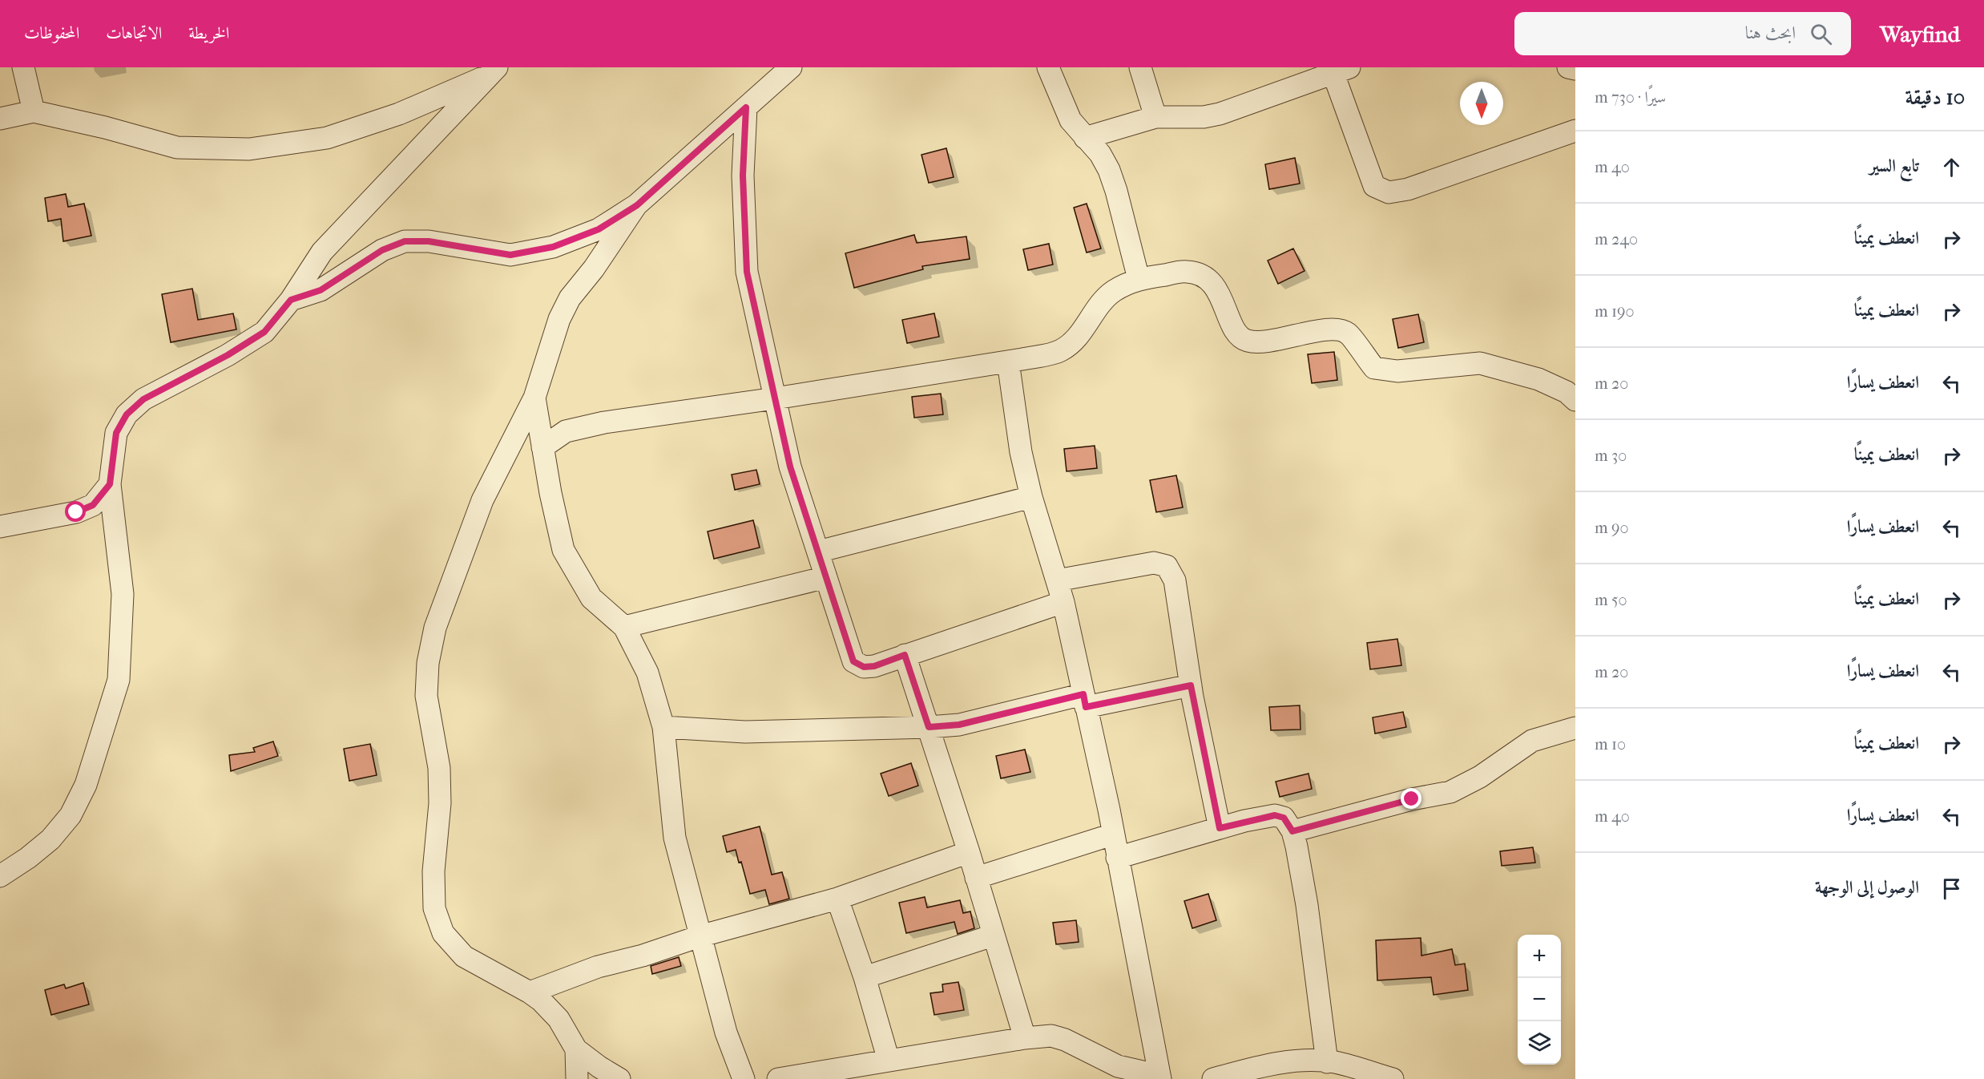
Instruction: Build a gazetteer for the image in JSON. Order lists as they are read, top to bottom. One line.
{"north":"bottom","page":{"header":"Wayfind","search":"ابحث هنا","nav":["الخريطة","الاتجاهات","المحفوظات"],"heading":["10 دقيقة","سيرًا · 730 m"],"list":[["تابع السير","40 m"],["انعطف يمينًا","240 m"],["انعطف يمينًا","190 m"],["انعطف يسارًا","20 m"],["انعطف يمينًا","30 m"],["انعطف يسارًا","90 m"],["انعطف يمينًا","50 m"],["انعطف يسارًا","20 m"],["انعطف يمينًا","10 m"],["انعطف يسارًا","40 m"],"الوصول إلى الوجهة"],"map_buttons":["+","−"]}}
